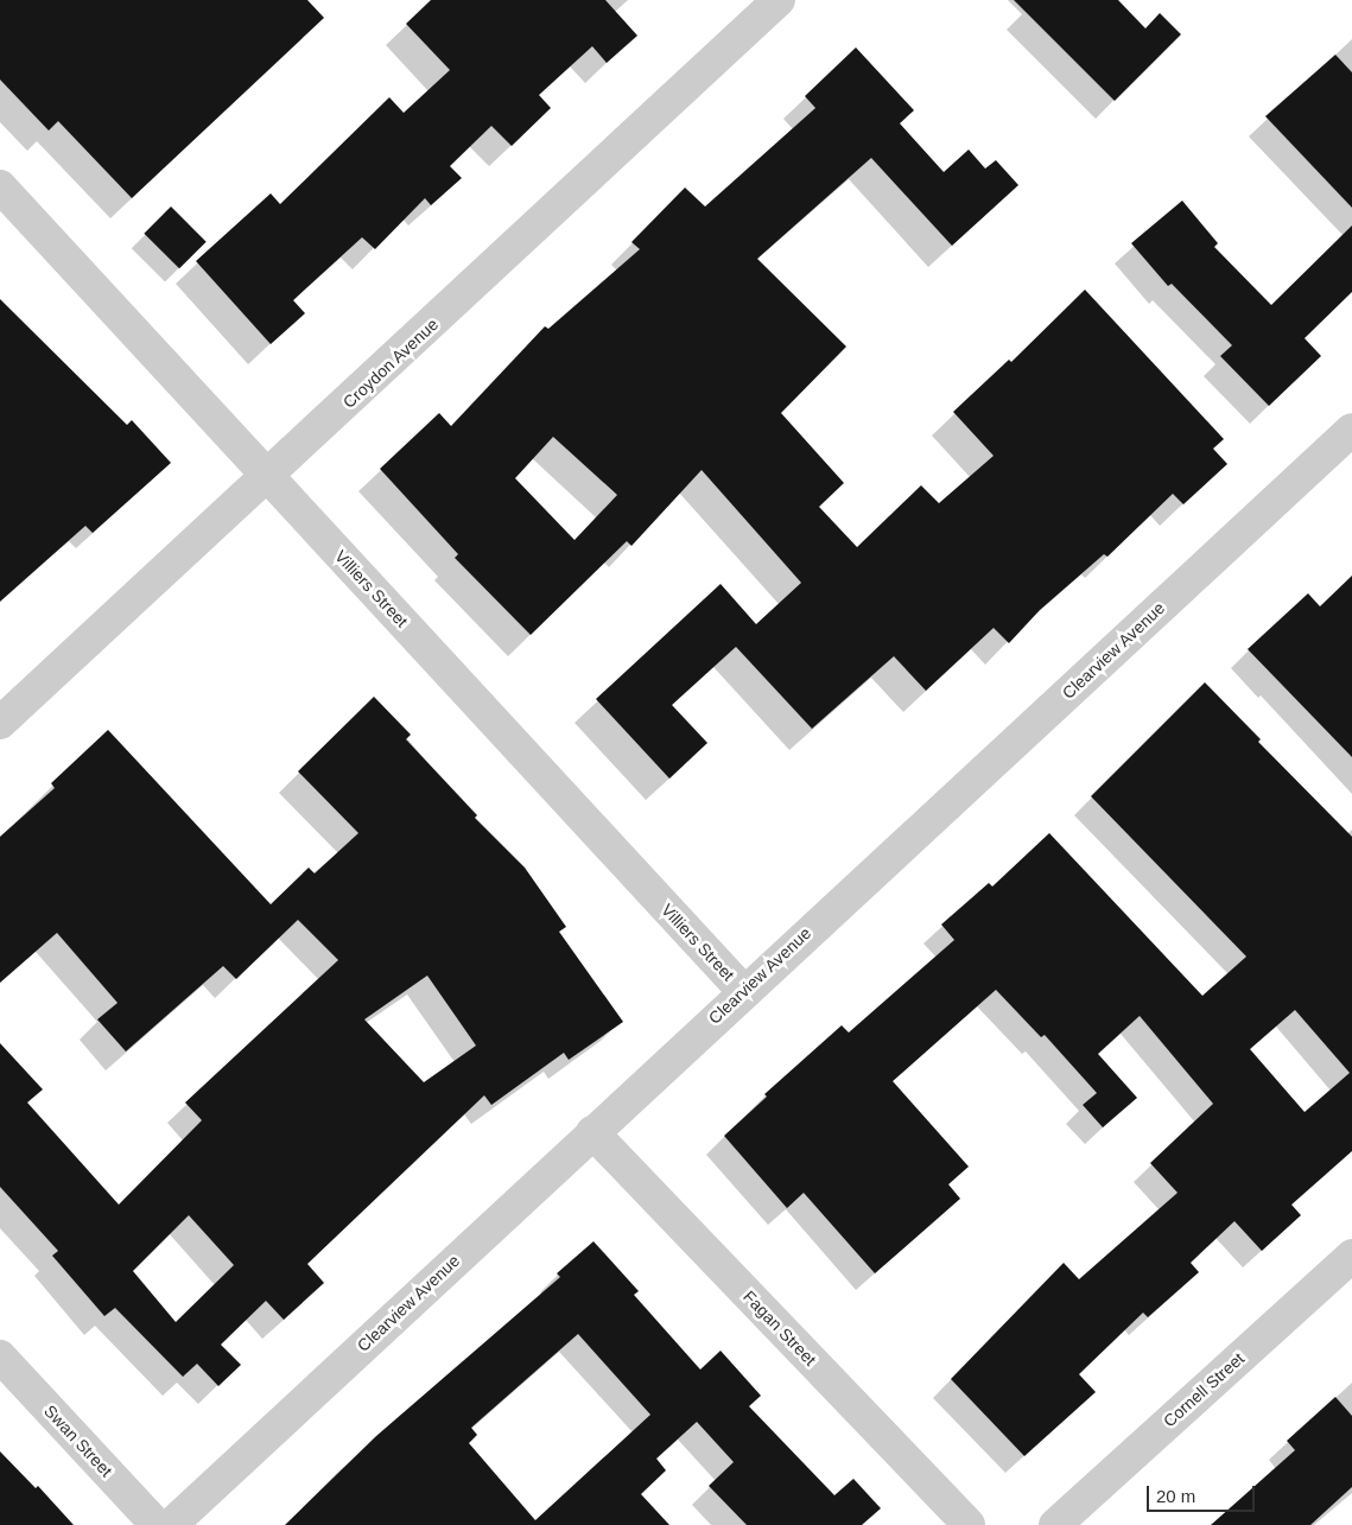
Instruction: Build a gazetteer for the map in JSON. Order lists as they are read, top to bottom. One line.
{"streets":{"street":["Croydon Avenue","Villiers Street","Clearview Avenue","Fagan Street","Cornell Street","Swan Street"]},"crossings":[["Croydon Avenue","Villiers Street"],["Villiers Street","Clearview Avenue"],["Clearview Avenue","Fagan Street"]],"scale_bar":"20 m"}
